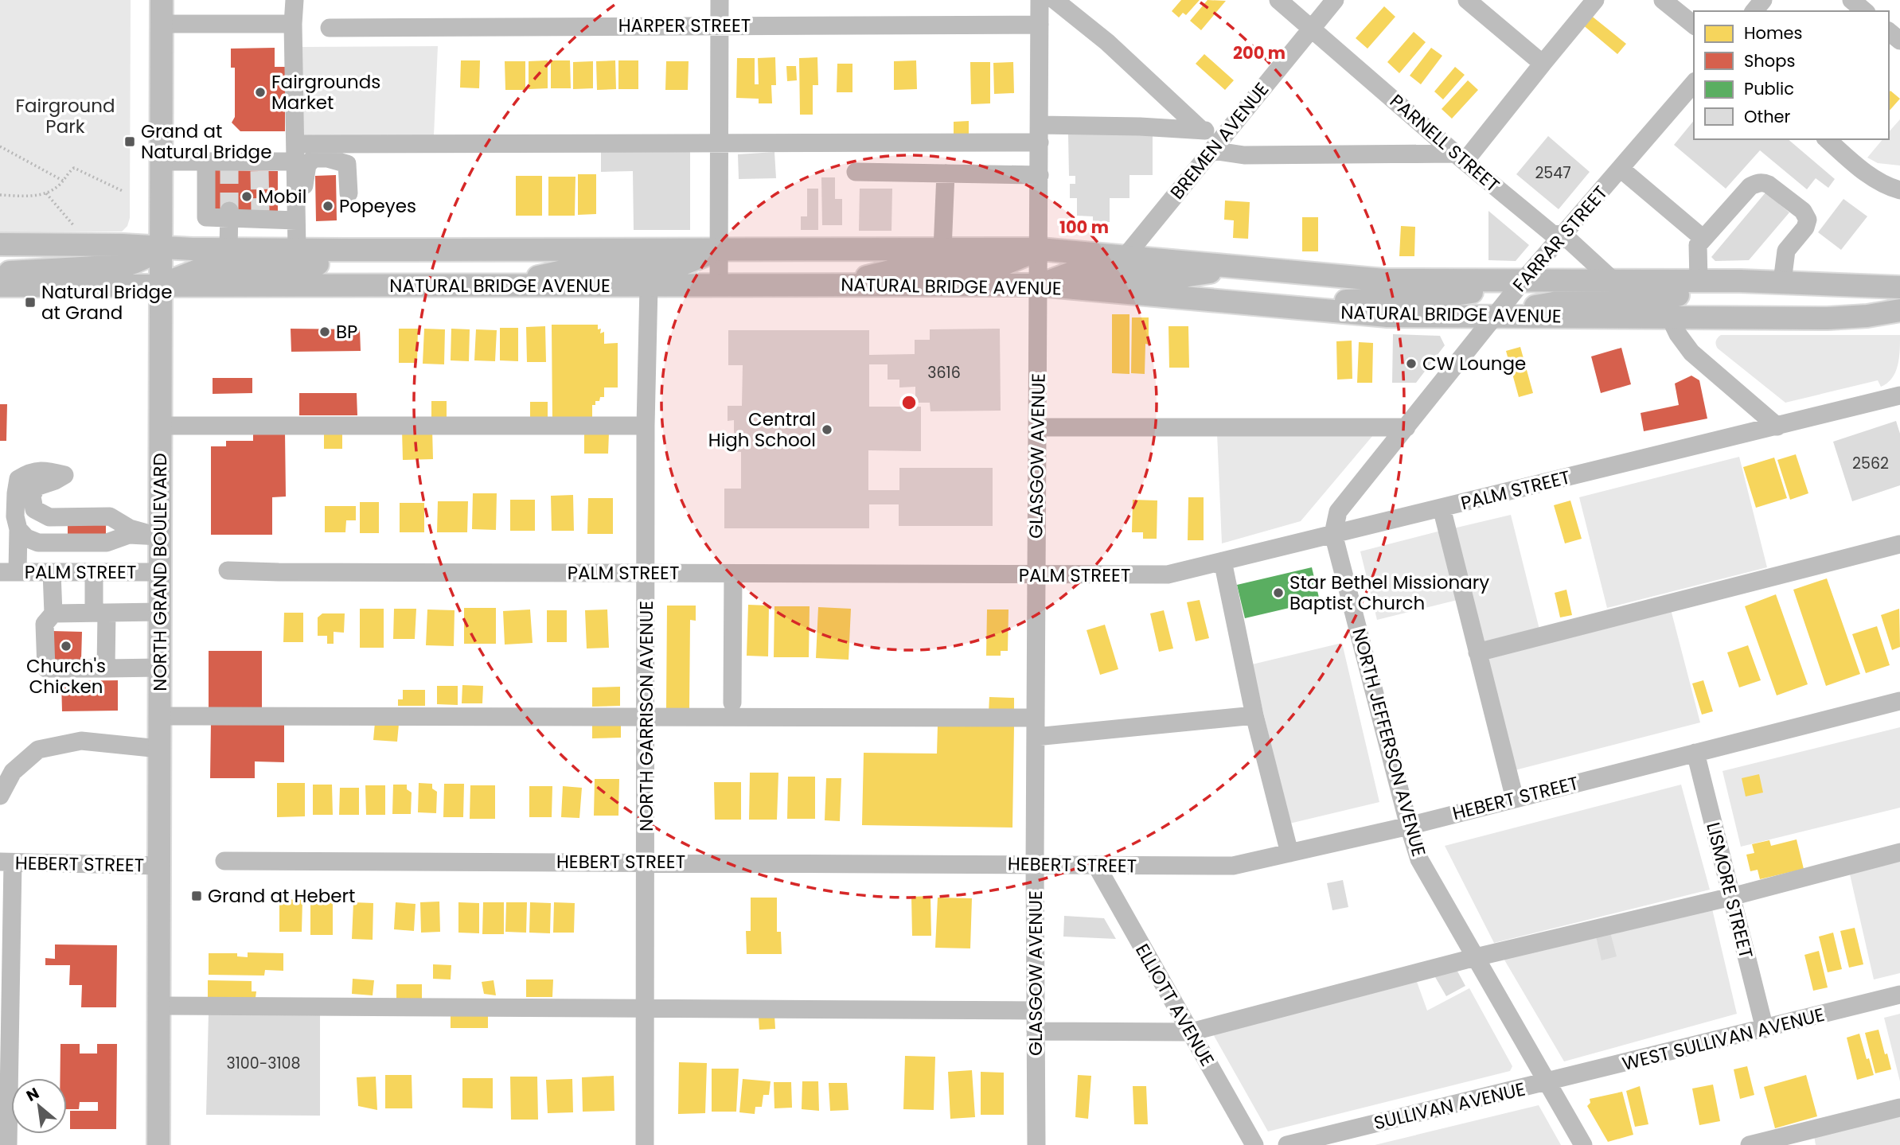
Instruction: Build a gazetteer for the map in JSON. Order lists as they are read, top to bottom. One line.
{"streets":{"main road":["NATURAL BRIDGE AVENUE","NORTH GRAND BOULEVARD"],"street":["HARPER STREET","BREMEN AVENUE","PARNELL STREET","FARRAR STREET","GLASGOW AVENUE","PALM STREET","NORTH GARRISON AVENUE","NORTH JEFFERSON AVENUE","HEBERT STREET","LISMORE STREET","ELLIOTT AVENUE","WEST SULLIVAN AVENUE","SULLIVAN AVENUE"]},"crossings":[["HARPER STREET","GLASGOW AVENUE"],["BREMEN AVENUE","PARNELL STREET"],["BREMEN AVENUE","NATURAL BRIDGE AVENUE"],["PARNELL STREET","FARRAR STREET"],["PARNELL STREET","NATURAL BRIDGE AVENUE"],["FARRAR STREET","NATURAL BRIDGE AVENUE"],["FARRAR STREET","PALM STREET"],["FARRAR STREET","NORTH JEFFERSON AVENUE"],["NATURAL BRIDGE AVENUE","GLASGOW AVENUE"],["NATURAL BRIDGE AVENUE","NORTH GRAND BOULEVARD"],["NATURAL BRIDGE AVENUE","NORTH GARRISON AVENUE"],["GLASGOW AVENUE","PALM STREET"],["GLASGOW AVENUE","HEBERT STREET"],["PALM STREET","NORTH GRAND BOULEVARD"],["PALM STREET","NORTH GARRISON AVENUE"],["PALM STREET","NORTH JEFFERSON AVENUE"],["NORTH GRAND BOULEVARD","HEBERT STREET"],["NORTH GARRISON AVENUE","HEBERT STREET"],["NORTH JEFFERSON AVENUE","HEBERT STREET"],["NORTH JEFFERSON AVENUE","WEST SULLIVAN AVENUE"],["NORTH JEFFERSON AVENUE","SULLIVAN AVENUE"],["HEBERT STREET","LISMORE STREET"],["HEBERT STREET","ELLIOTT AVENUE"],["LISMORE STREET","WEST SULLIVAN AVENUE"],["WEST SULLIVAN AVENUE","SULLIVAN AVENUE"]],"parks":["Fairground Park"],"places":{"other":["Fairgrounds Market","Mobil","Popeyes","BP","CW Lounge","Central High School","Star Bethel Missionary Baptist Church","Church's Chicken"],"transit":["Grand at Natural Bridge","Natural Bridge at Grand","Grand at Hebert"]},"house_numbers":["2547","3616","2562","3100-3108"],"legend":["Homes","Shops","Public","Other"],"north":"top left","rings":["200 m","100 m"]}
